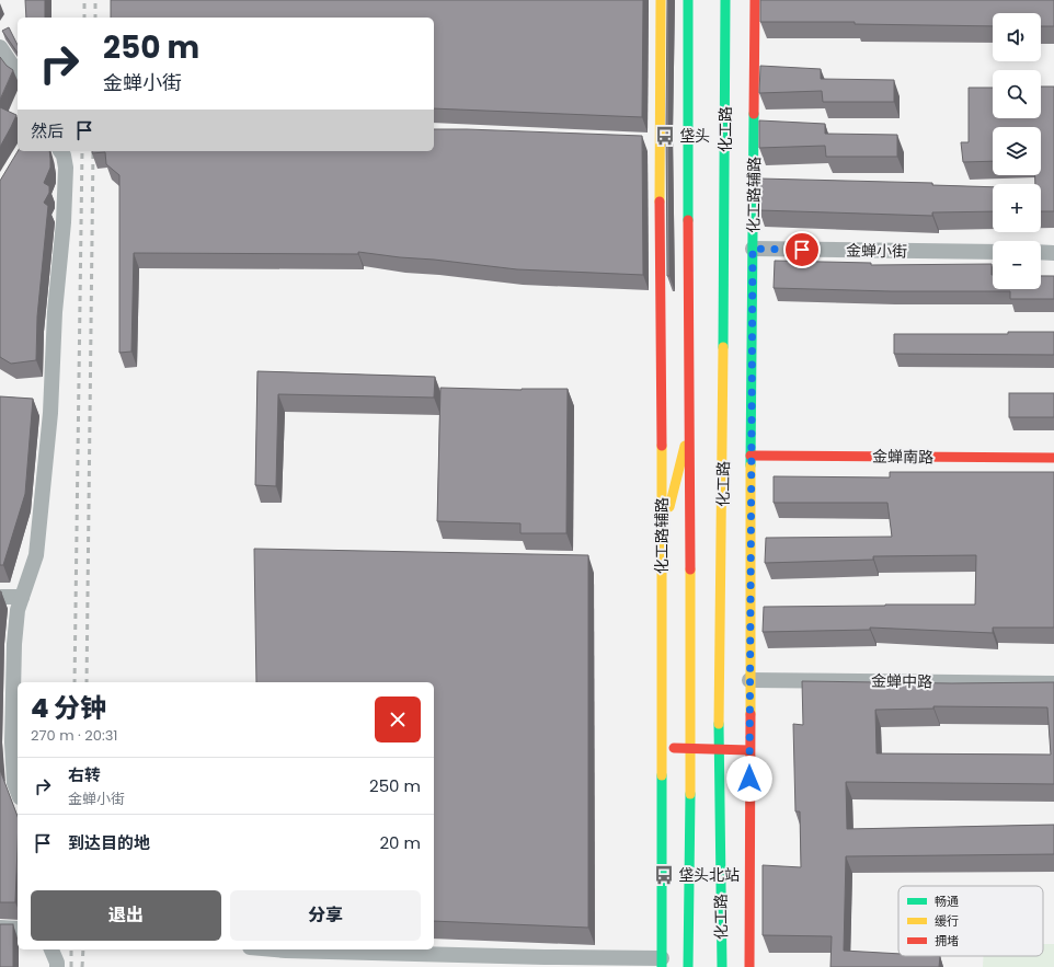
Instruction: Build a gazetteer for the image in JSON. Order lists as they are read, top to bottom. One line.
{"streets":{"street":["化工路","化工路辅路","金蝉小街","金蝉南路","金蝉中路"]},"crossings":[["化工路辅路","金蝉小街"],["化工路辅路","金蝉南路"],["化工路辅路","金蝉中路"]],"places":{"bus stop":["垡头","垡头北站"]},"legend":["畅通","缓行","拥堵"],"page":{"map_buttons":["+","−"],"turn":["250 m","金蝉小街"],"then":"然后","heading":["4 分钟","270 m · 20:31"],"list":[{"name":"右转","note":"金蝉小街","value":"250 m"},{"name":"到达目的地","value":"20 m"}],"buttons":["退出","分享"]}}
